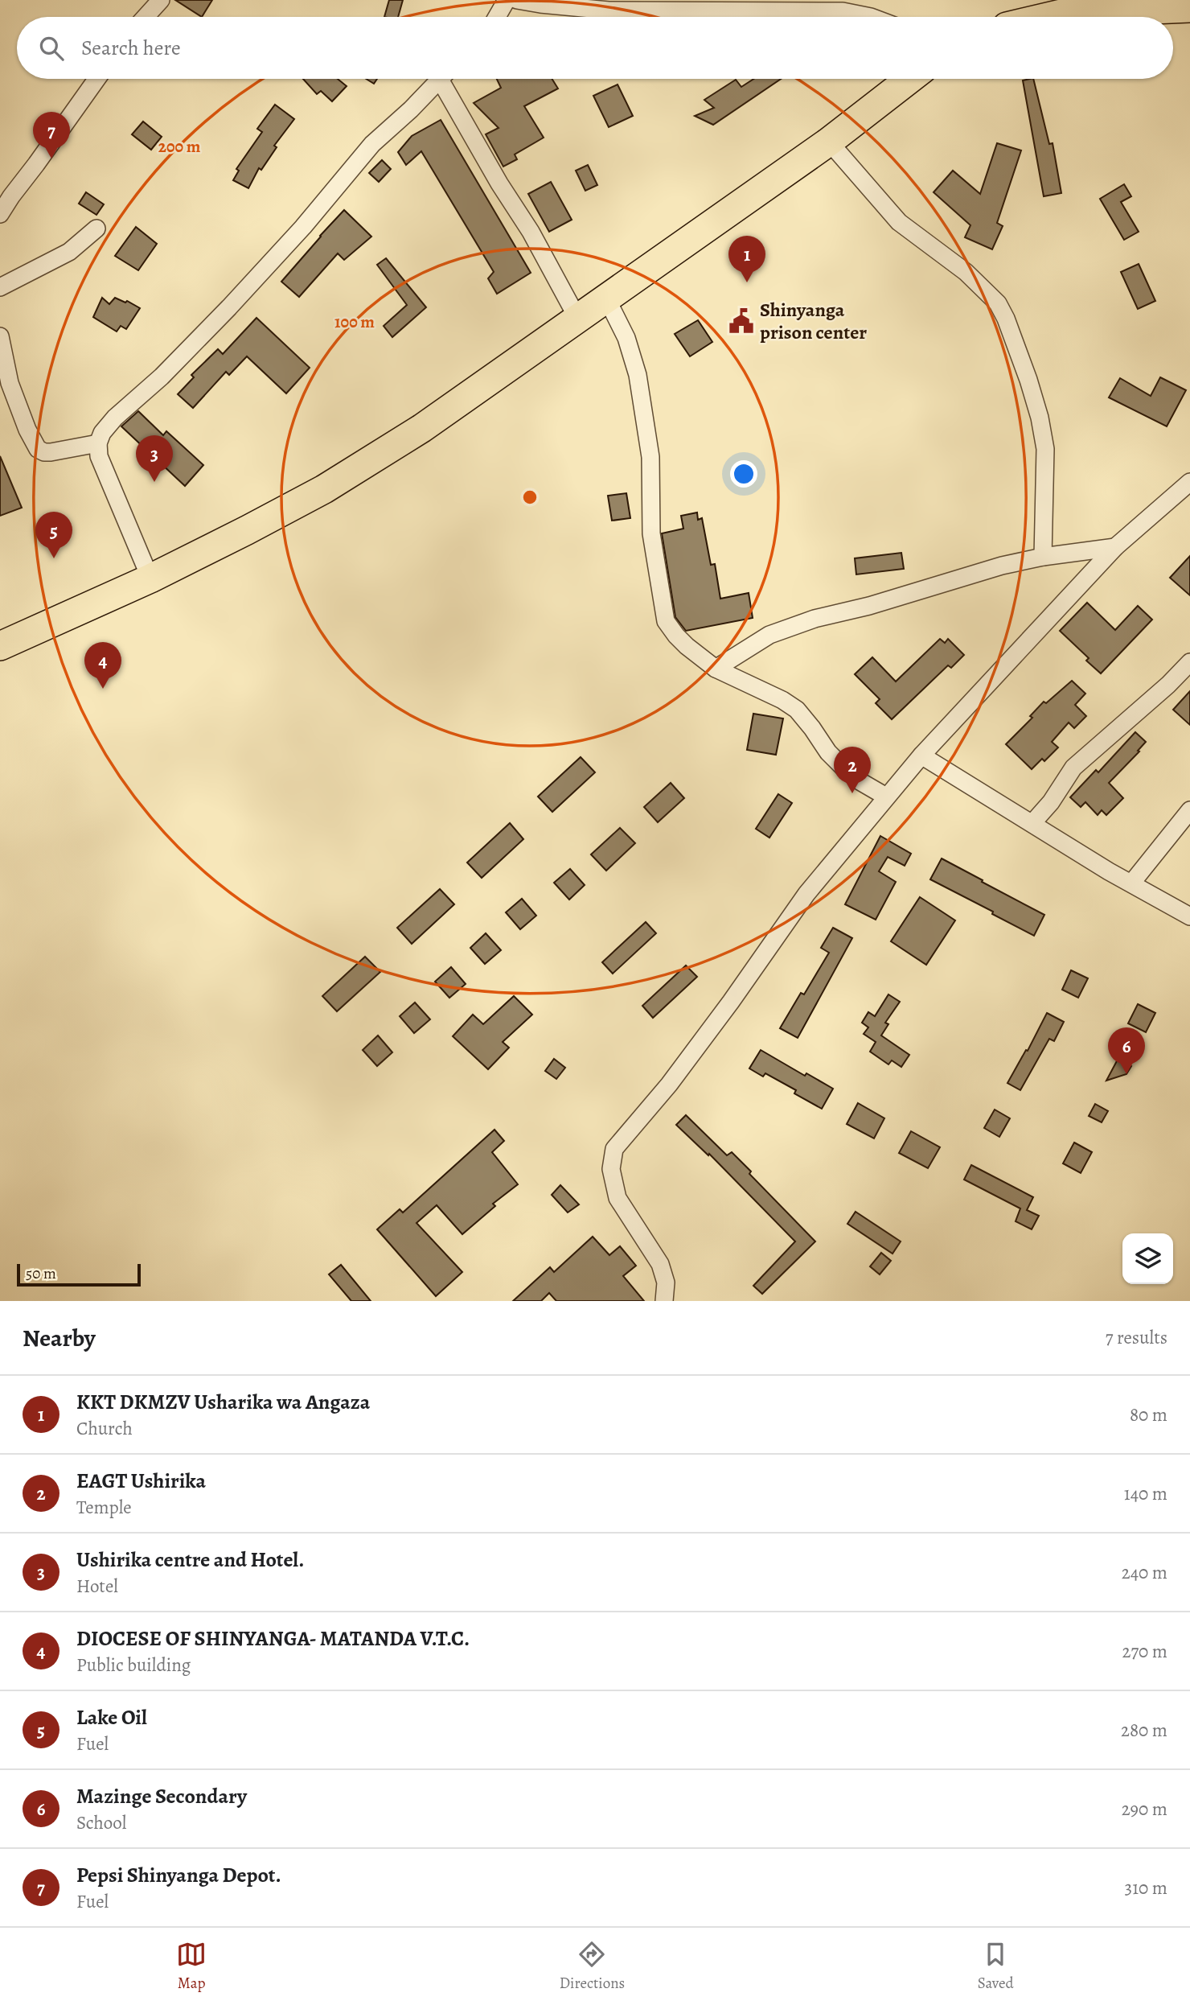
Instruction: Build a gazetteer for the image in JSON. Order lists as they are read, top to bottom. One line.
{"places":{"public building":["Shinyanga prison center"]},"scale_bar":"50 m","page":{"search":"Search here","pins":["7","1","3","5","4","2","6"],"scale":"50 m","heading":["Nearby","7 results"],"list":[{"mark":"1","name":"KKT DKMZV Usharika wa Angaza","note":"Church","value":"80 m"},{"mark":"2","name":"EAGT Ushirika","note":"Temple","value":"140 m"},{"mark":"3","name":"Ushirika centre and Hotel.","note":"Hotel","value":"240 m"},{"mark":"4","name":"DIOCESE OF SHINYANGA- MATANDA V.T.C.","note":"Public building","value":"270 m"},{"mark":"5","name":"Lake Oil","note":"Fuel","value":"280 m"},{"mark":"6","name":"Mazinge Secondary","note":"School","value":"290 m"},{"mark":"7","name":"Pepsi Shinyanga Depot.","note":"Fuel","value":"310 m"}],"nav":["Map","Directions","Saved"]},"rings":["200 m","100 m"]}
